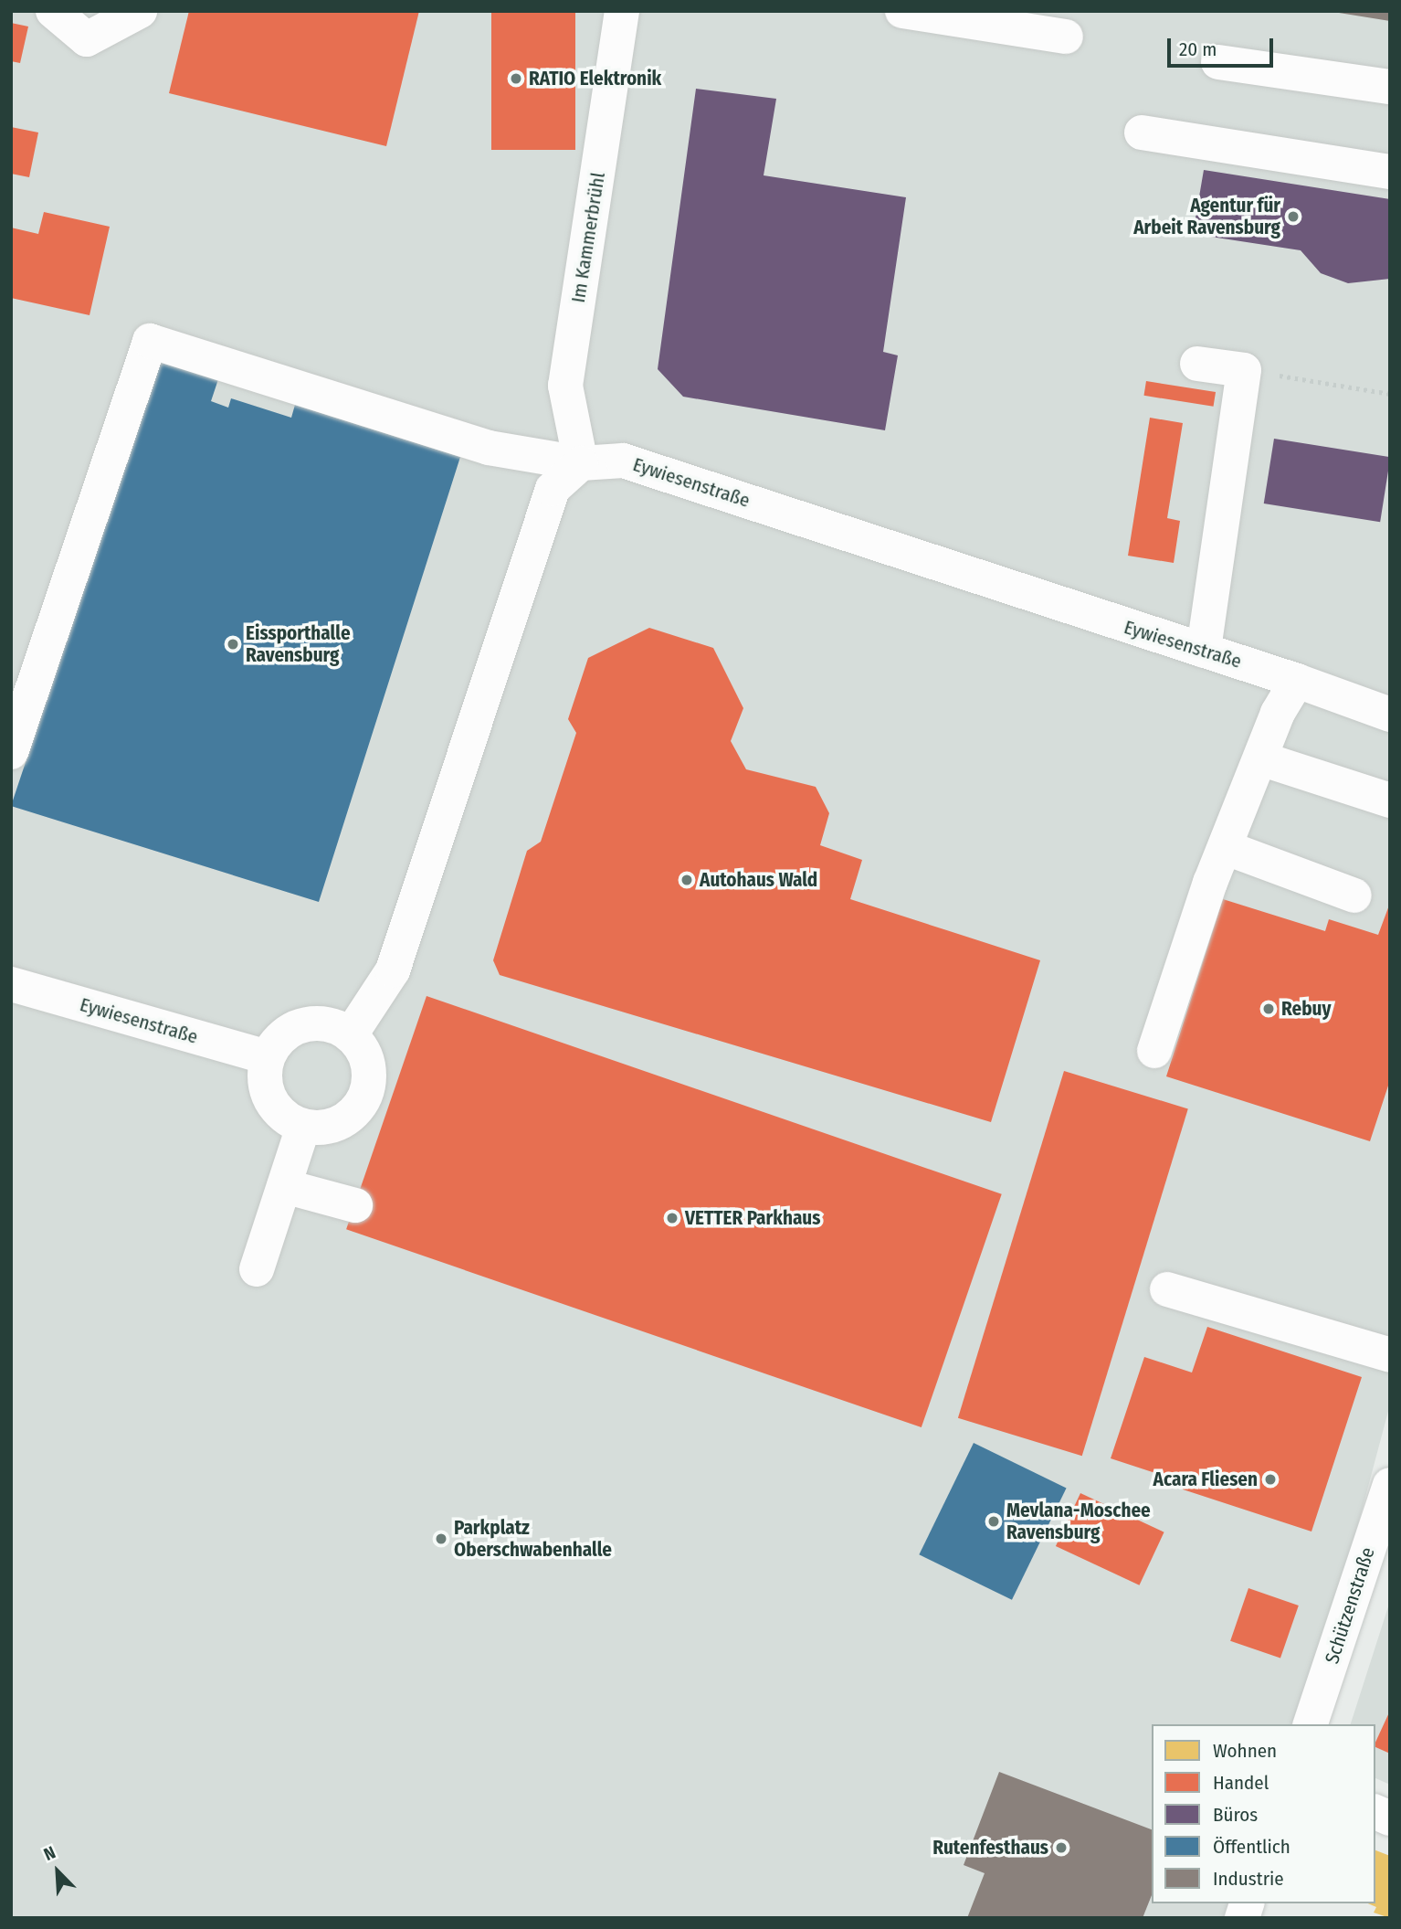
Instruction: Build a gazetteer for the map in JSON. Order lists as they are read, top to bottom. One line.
{"streets":{"street":["Im Kammerbrühl","Eywiesenstraße","Schützenstraße"]},"crossings":[["Im Kammerbrühl","Eywiesenstraße"]],"places":["RATIO Elektronik","Agentur für Arbeit Ravensburg","Eissporthalle Ravensburg","Autohaus Wald","Rebuy","VETTER Parkhaus","Acara Fliesen","Mevlana-Moschee Ravensburg","Parkplatz Oberschwabenhalle","Rutenfesthaus"],"legend":["Wohnen","Handel","Büros","Öffentlich","Industrie"],"scale_bar":"20 m","north":"top left"}
